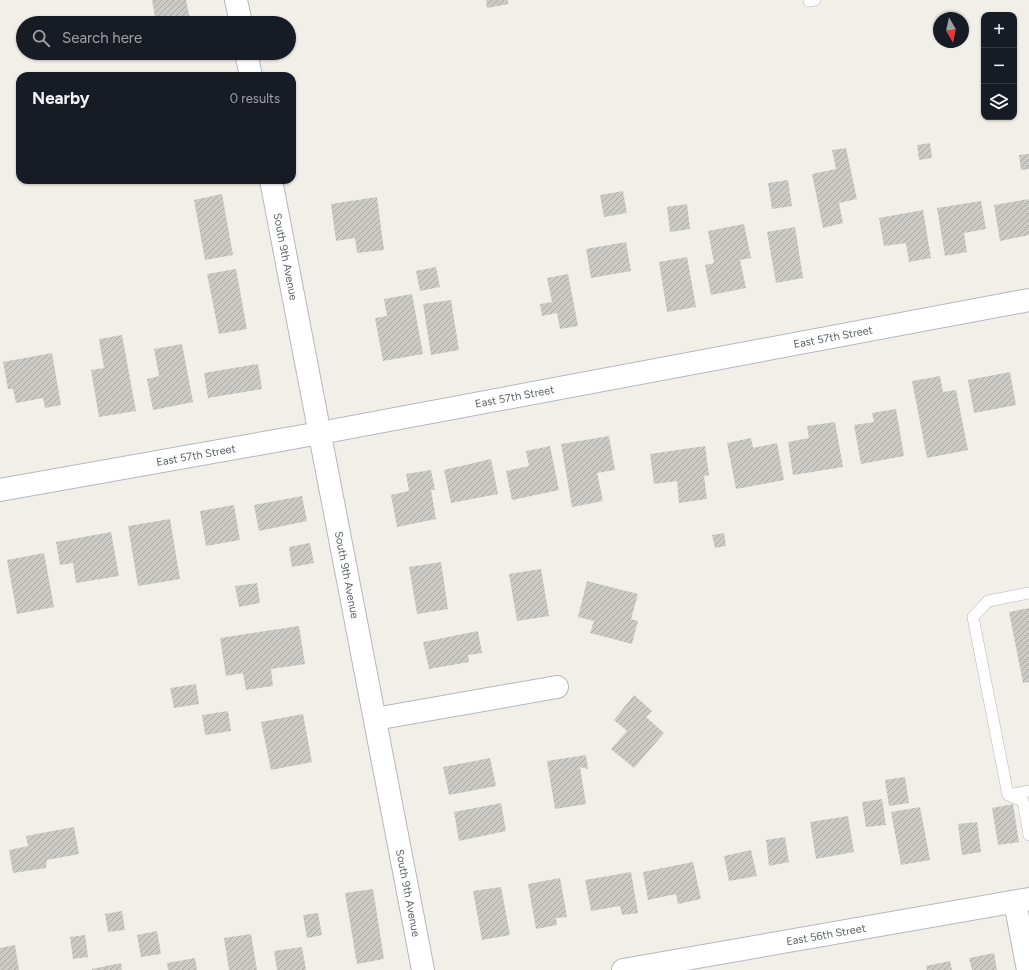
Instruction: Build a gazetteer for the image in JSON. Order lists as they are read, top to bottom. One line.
{"streets":{"street":["South 9th Avenue","East 57th Street","East 56th Street"]},"crossings":[["South 9th Avenue","East 57th Street"]],"north":"bottom","page":{"map_buttons":["+","−"],"search":"Search here","heading":["Nearby","0 results"]}}
